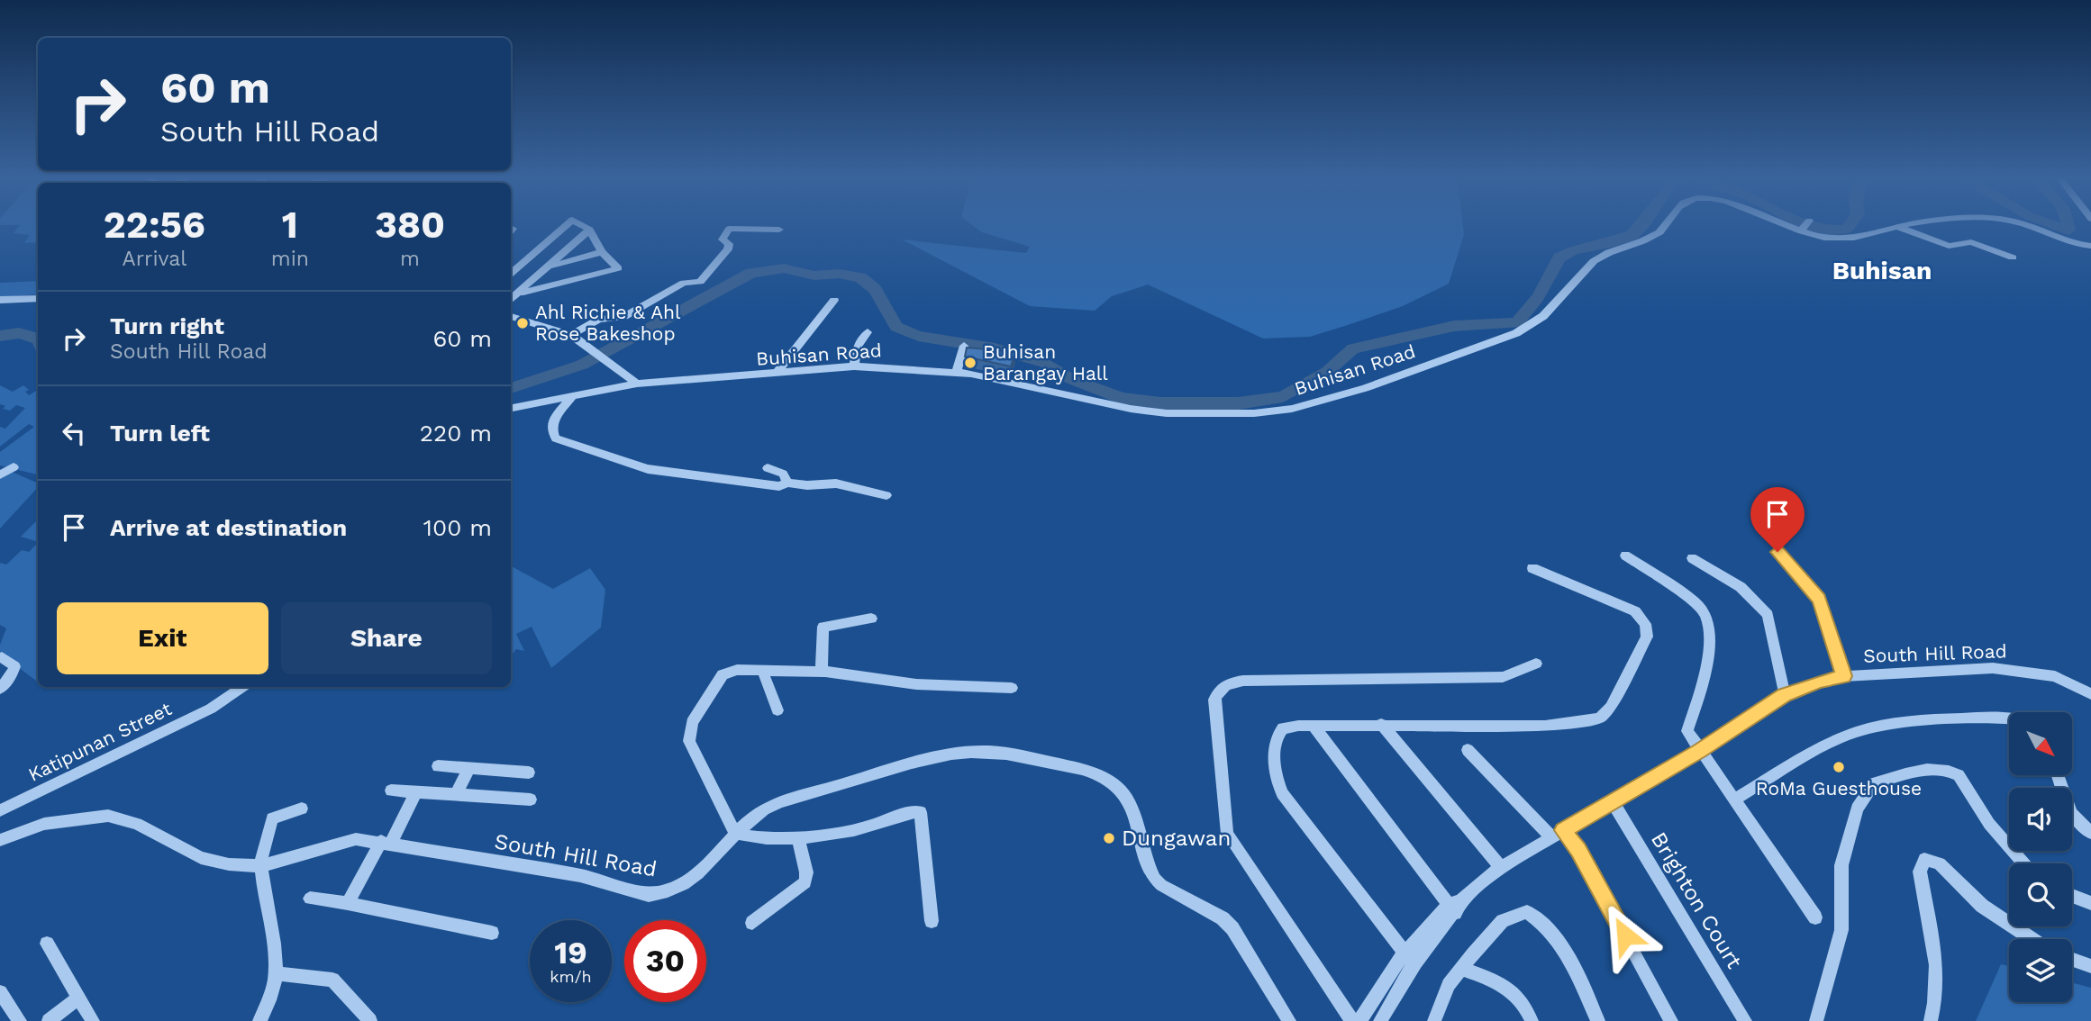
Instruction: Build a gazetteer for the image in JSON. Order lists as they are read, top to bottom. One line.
{"streets":{"street":["Buhisan Road","South Hill Road","Katipunan Street","Brighton Court"]},"crossings":[["South Hill Road","Brighton Court"]],"districts":["Buhisan"],"places":["Ahl Richie & Ahl Rose Bakeshop","Buhisan Barangay Hall","RoMa Guesthouse","Dungawan"],"north":"bottom right","page":{"turn":["60 m","South Hill Road"],"eta":["22:56","Arrival","1","min","380","m"],"list":[{"name":"Turn right","note":"South Hill Road","value":"60 m"},{"name":"Turn left","value":"220 m"},{"name":"Arrive at destination","value":"100 m"}],"buttons":["Exit","Share"],"speed":"19 km/h","limit":"30"}}
